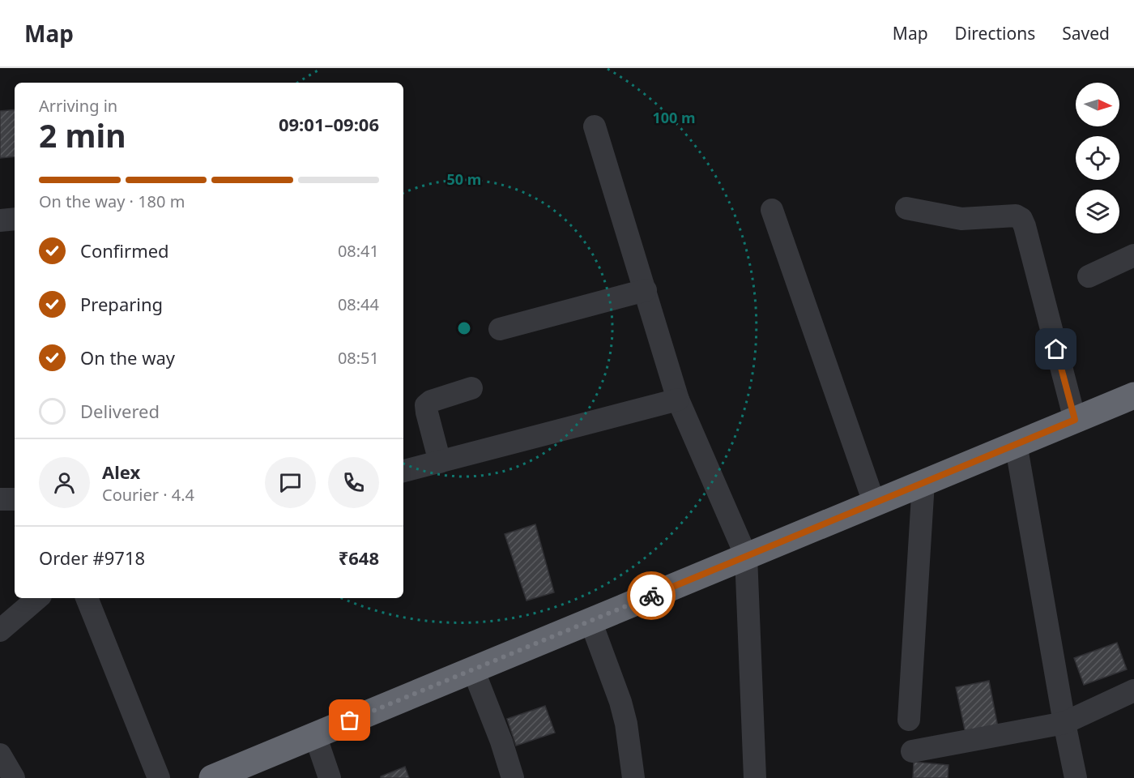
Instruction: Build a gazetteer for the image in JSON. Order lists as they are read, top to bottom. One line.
{"north":"right","page":{"header":"Map","nav":["Map","Directions","Saved"],"heading":["2 min","Arriving in","09:01–09:06"],"panel":["Alex","Courier · 4.4","Order #9718","₹648"],"bar":"On the way · 180 m","list":[["Confirmed","08:41"],["Preparing","08:44"],["On the way","08:51"],"Delivered"]},"rings":["100 m","50 m"]}
